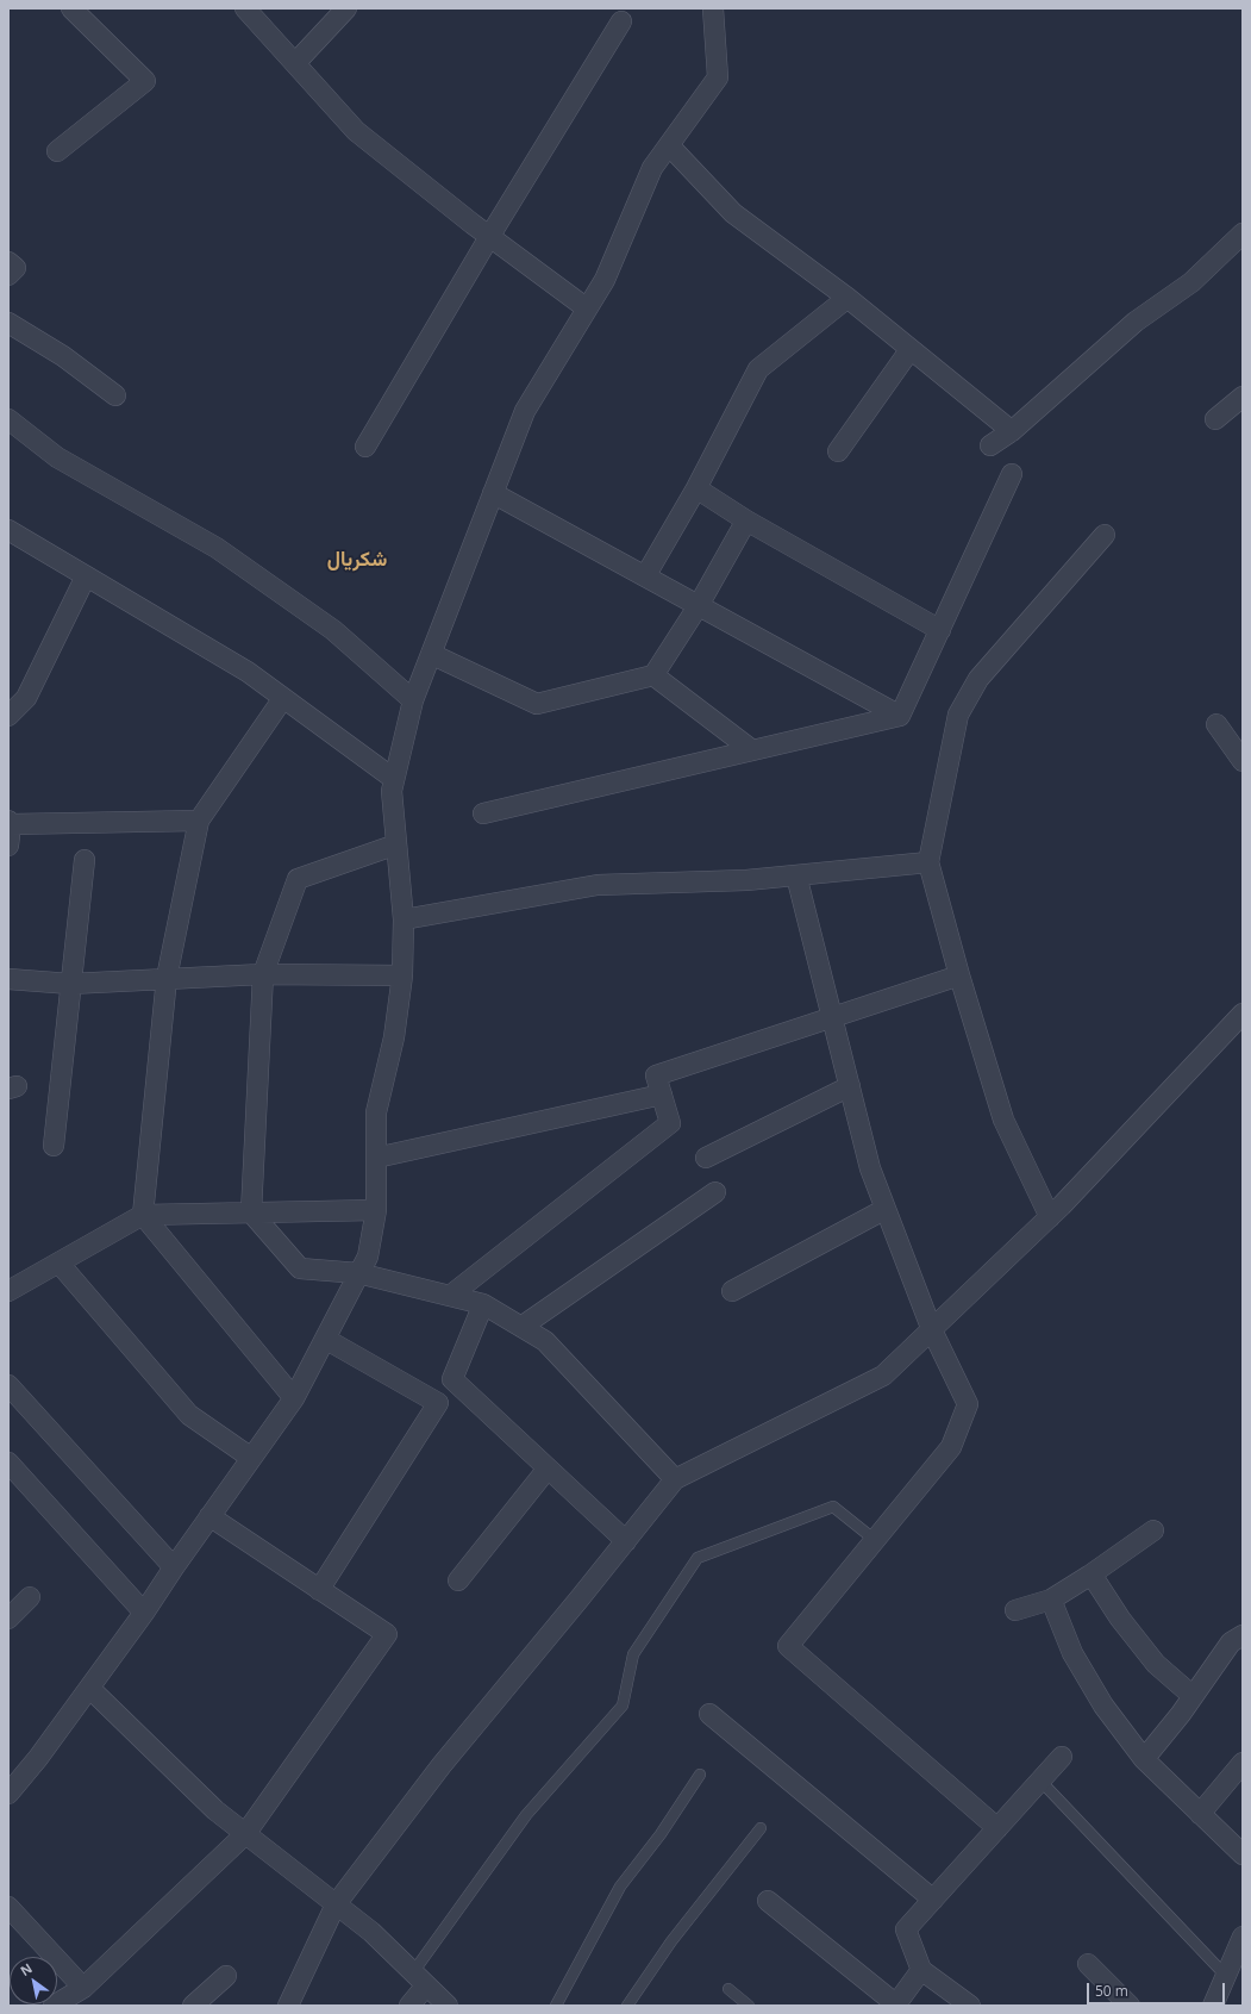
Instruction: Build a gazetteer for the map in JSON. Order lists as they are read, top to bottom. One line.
{"districts":["شکریال"],"scale_bar":"50 m","north":"top left"}
